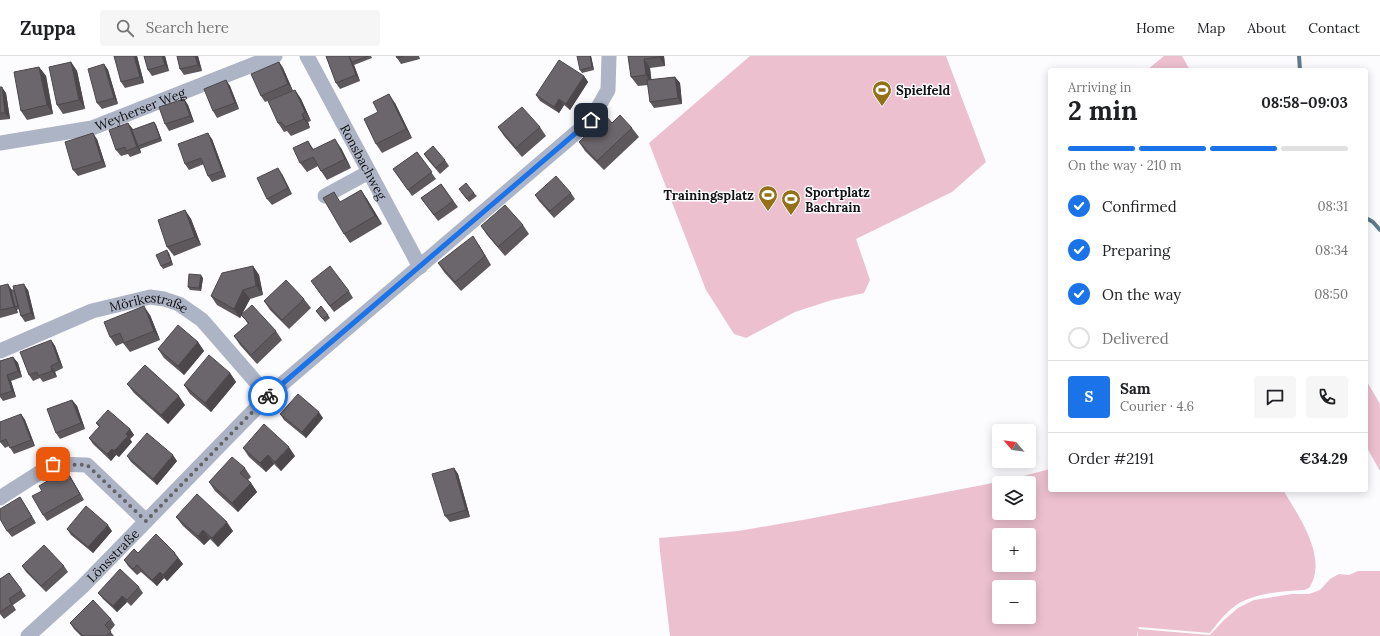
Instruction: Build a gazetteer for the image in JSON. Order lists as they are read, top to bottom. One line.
{"streets":{"street":["Weyherser Weg","Ronsbachweg","Mörikestraße","Lönsstraße"]},"crossings":[["Ronsbachweg","Lönsstraße"],["Mörikestraße","Lönsstraße"]],"places":{"sports":["Spielfeld","Trainingsplatz","Sportplatz Bachrain"]},"north":"top left","page":{"header":"Zuppa","search":"Search here","nav":["Home","Map","About","Contact"],"heading":["2 min","Arriving in","08:58–09:03"],"panel":["Sam","Courier · 4.6","Order #2191","€34.29"],"bar":"On the way · 210 m","list":[["Confirmed","08:31"],["Preparing","08:34"],["On the way","08:50"],"Delivered"],"round":"S","map_buttons":["+","−"]}}
